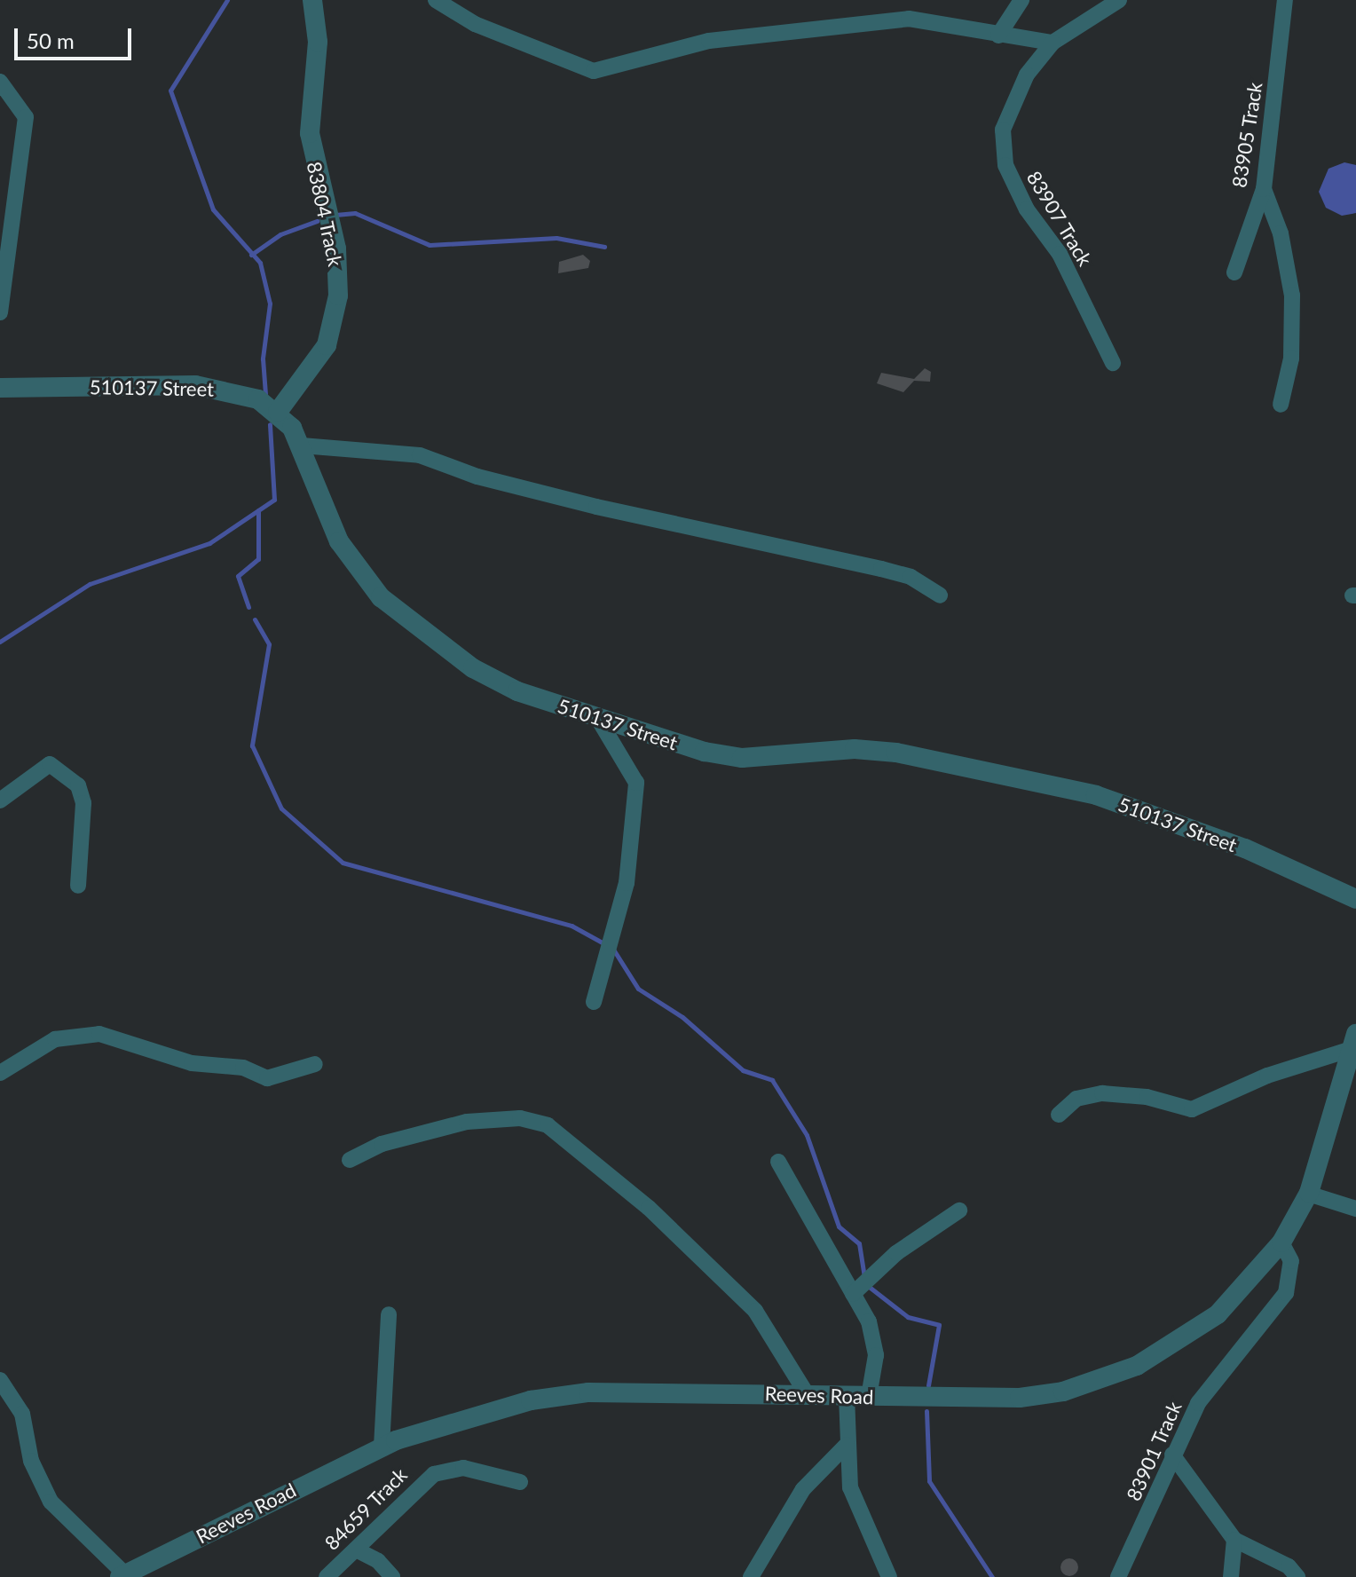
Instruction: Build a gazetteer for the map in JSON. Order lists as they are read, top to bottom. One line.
{"streets":{"street":["83905 Track","83804 Track","83907 Track","510137 Street","Reeves Road","83901 Track","84659 Track"]},"crossings":[["83804 Track","510137 Street"],["Reeves Road","83901 Track"]],"scale_bar":"50 m"}
